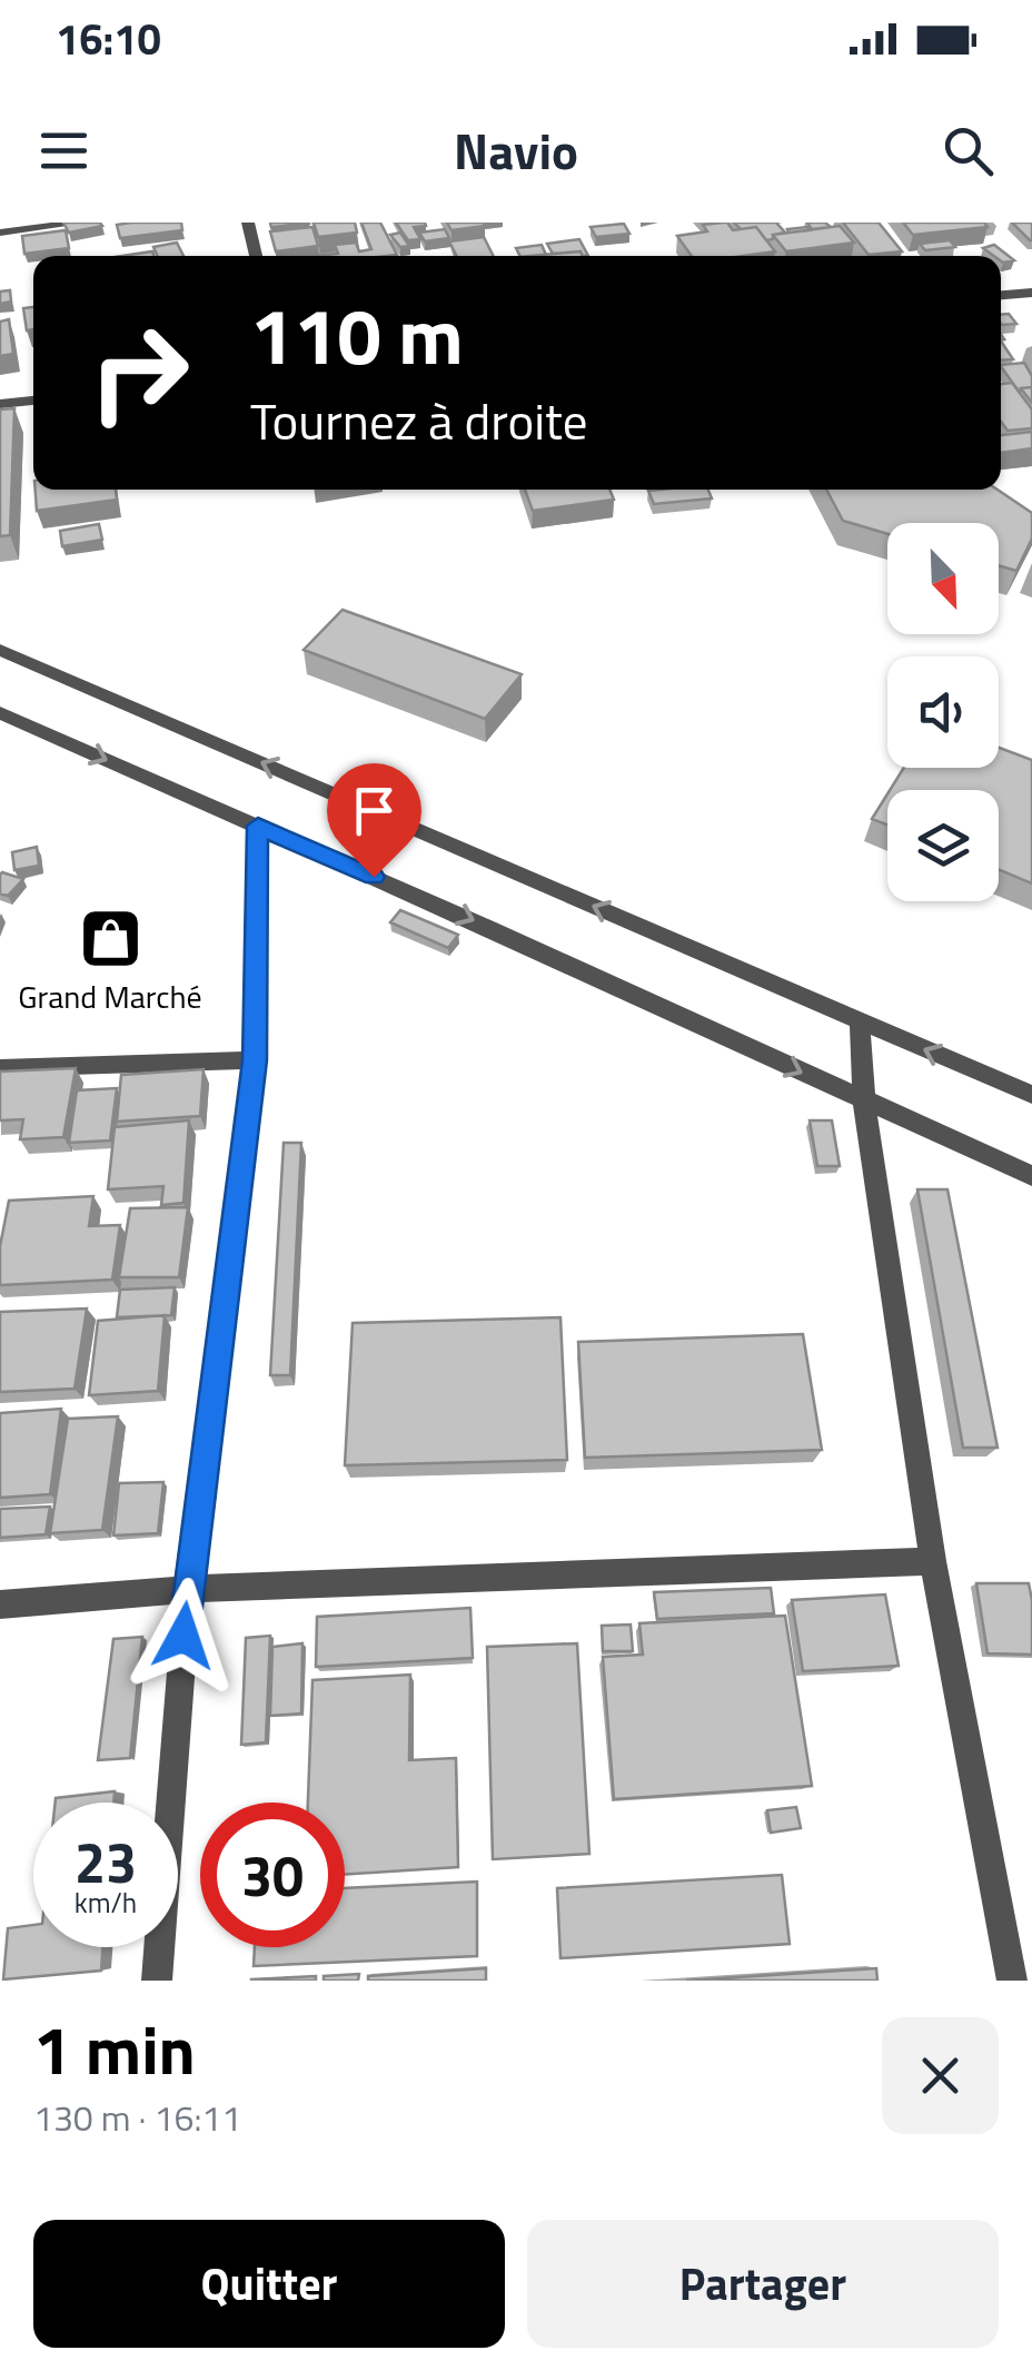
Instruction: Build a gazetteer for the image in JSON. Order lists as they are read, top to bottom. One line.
{"places":{"shop":["Grand Marché"]},"north":"bottom right","page":{"status":"16:10","header":"Navio","turn":["110 m","Tournez à droite"],"speed":"23 km/h","limit":"30","heading":["1 min","130 m · 16:11"],"buttons":["Quitter","Partager"]}}
